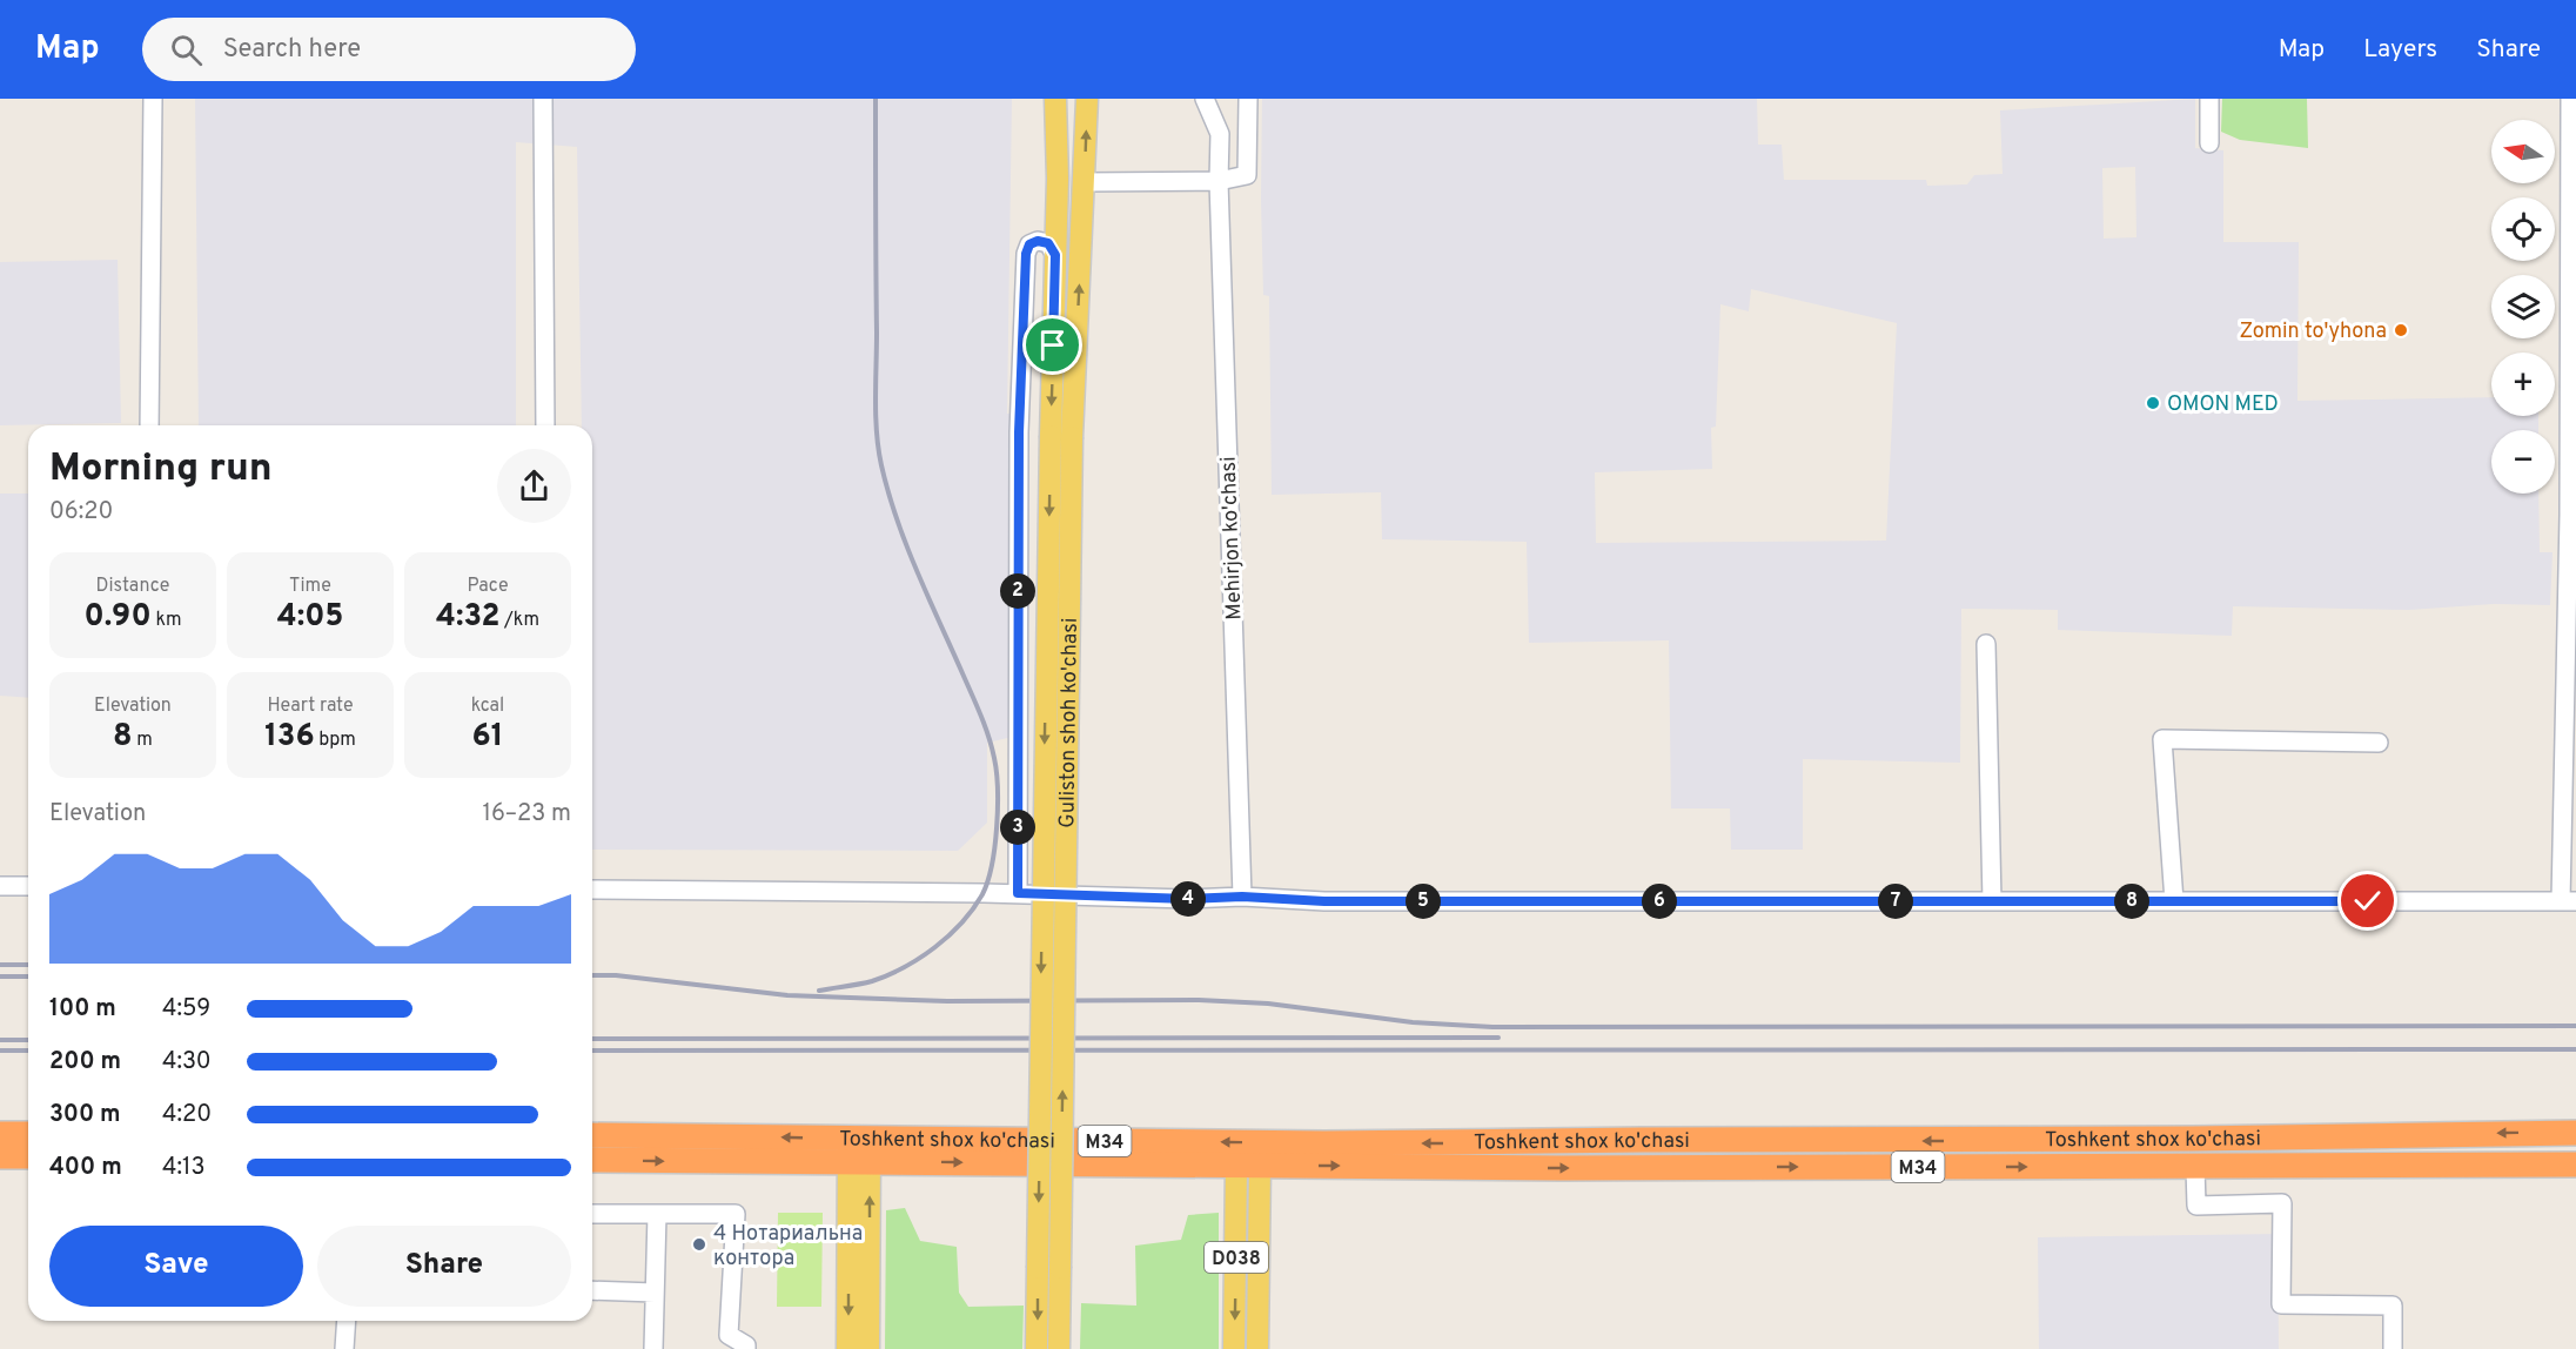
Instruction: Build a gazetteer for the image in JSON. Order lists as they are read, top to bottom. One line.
{"streets":{"highway":["Toshkent shox ko'chasi","M34"],"main road":["Guliston shoh ko'chasi","D038"],"street":["Mehirjon ko'chasi"]},"crossings":[["Toshkent shox ko'chasi","D038"]],"places":["Zomin to'yhona","OMON MED","4 Нотариальна контора"],"north":"left","page":{"header":"Map","search":"Search here","nav":["Map","Layers","Share"],"map_buttons":["+","−"],"heading":["Morning run","06:20"],"stats":[["Distance","0.90 km"],["Time","4:05"],["Pace","4:32 /km"],["Elevation","8 m"],["Heart rate","136 bpm"],["kcal","61"]],"pins":["2","3","4","5","6","7","8"],"chart":["Elevation","16–23 m"],"list":[{"name":"100 m","note":"4:59"},{"name":"200 m","note":"4:30"},{"name":"300 m","note":"4:20"},{"name":"400 m","note":"4:13"}],"buttons":["Save","Share"]}}
